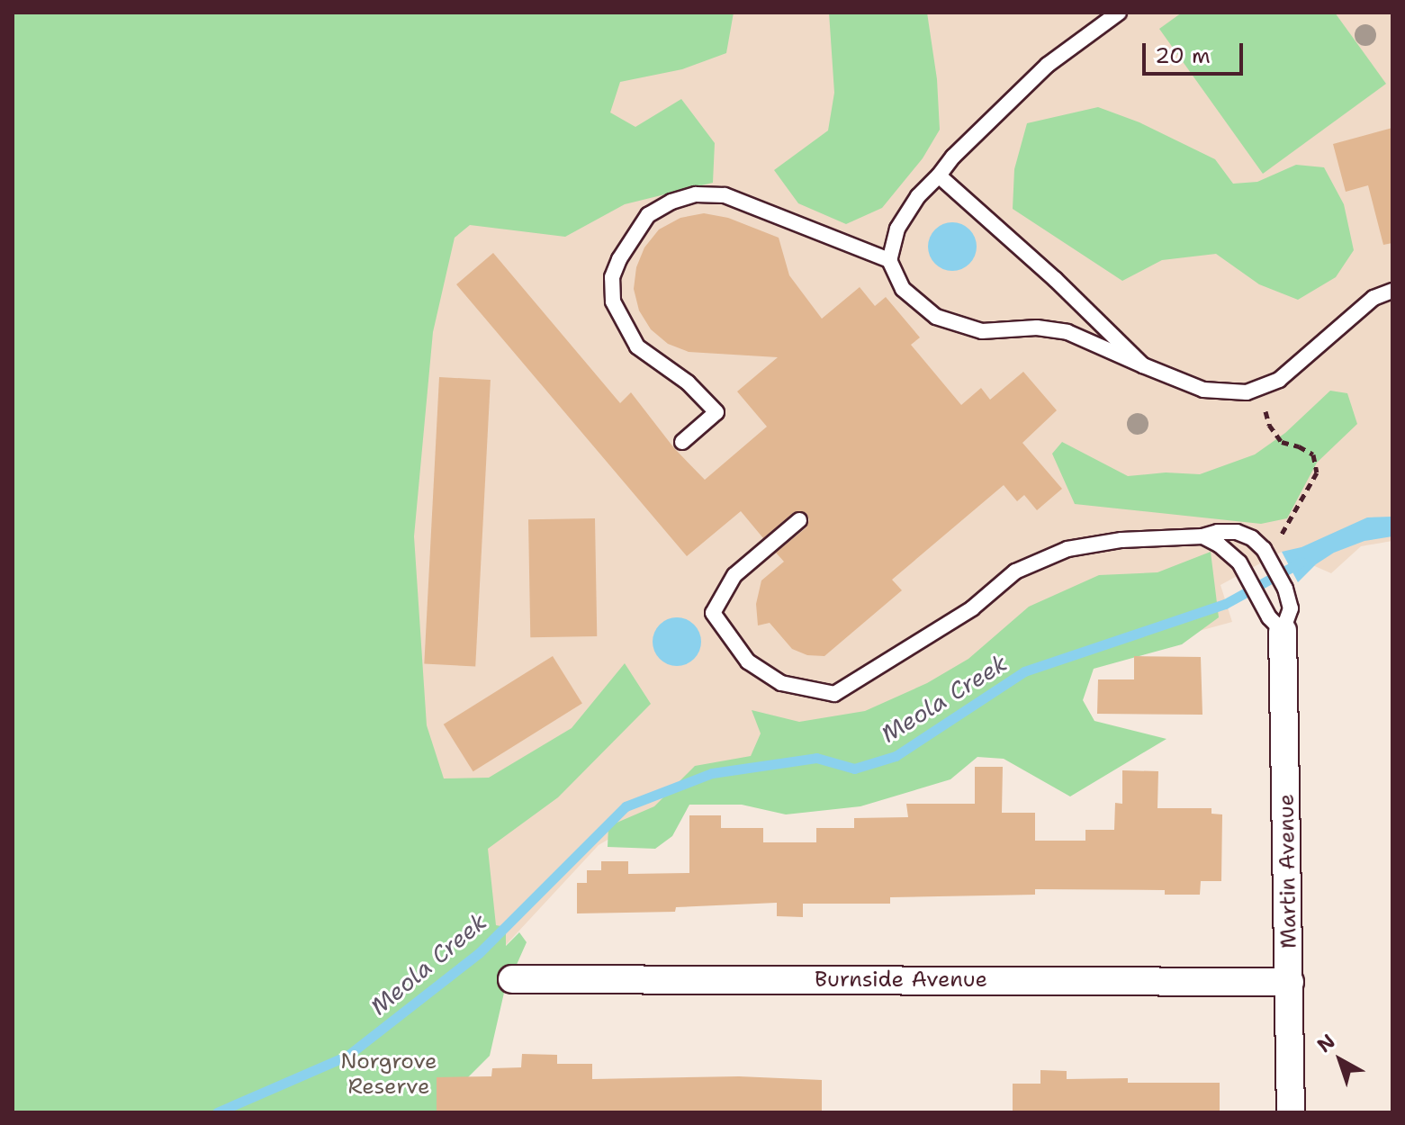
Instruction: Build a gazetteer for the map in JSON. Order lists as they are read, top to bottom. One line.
{"streets":{"street":["Martin Avenue","Burnside Avenue"]},"crossings":[["Martin Avenue","Burnside Avenue"]],"water":["Meola Creek"],"parks":["Norgrove Reserve"],"scale_bar":"20 m","north":"top left"}
